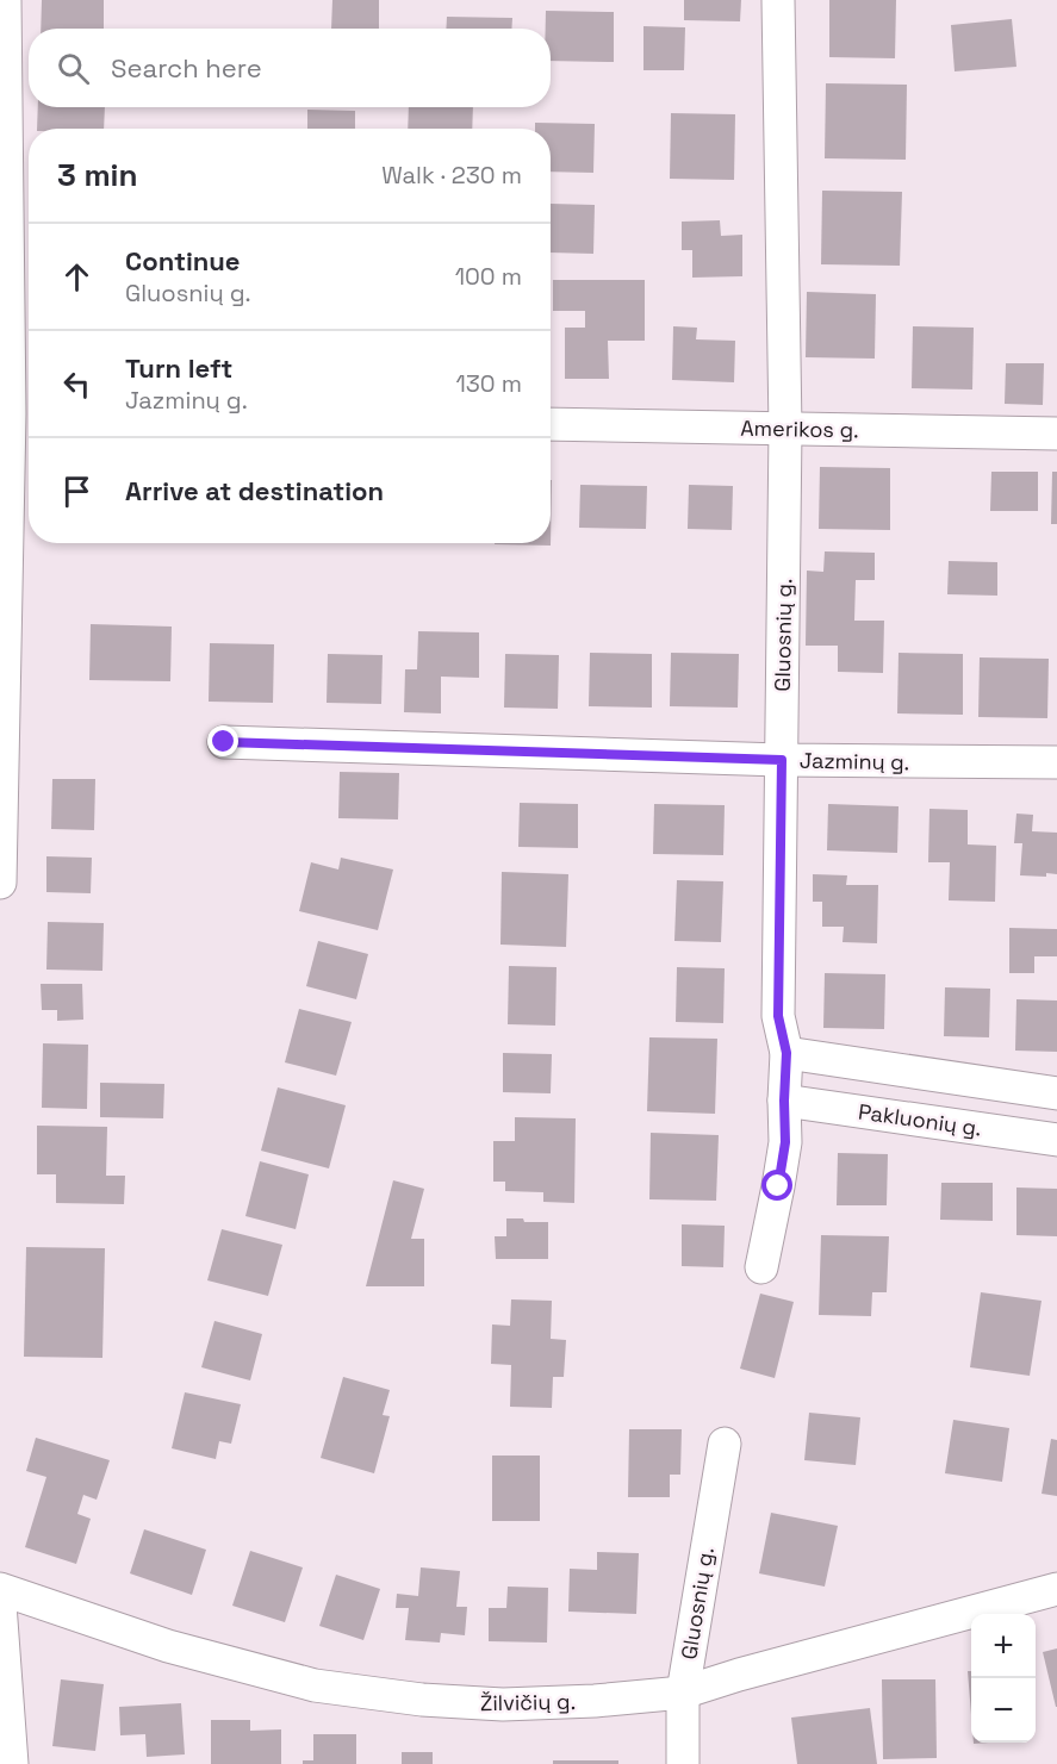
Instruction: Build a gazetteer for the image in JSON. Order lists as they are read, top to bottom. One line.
{"streets":{"street":["Amerikos g.","Gluosnių g.","Jazminų g.","Pakluonių g.","Žilvičių g."]},"crossings":[["Amerikos g.","Gluosnių g."],["Gluosnių g.","Jazminų g."],["Gluosnių g.","Pakluonių g."],["Gluosnių g.","Žilvičių g."]],"page":{"search":"Search here","heading":["3 min","Walk · 230 m"],"list":[["Continue","Gluosnių g.","100 m"],["Turn left","Jazminų g.","130 m"],"Arrive at destination"],"map_buttons":["+","−"]}}
